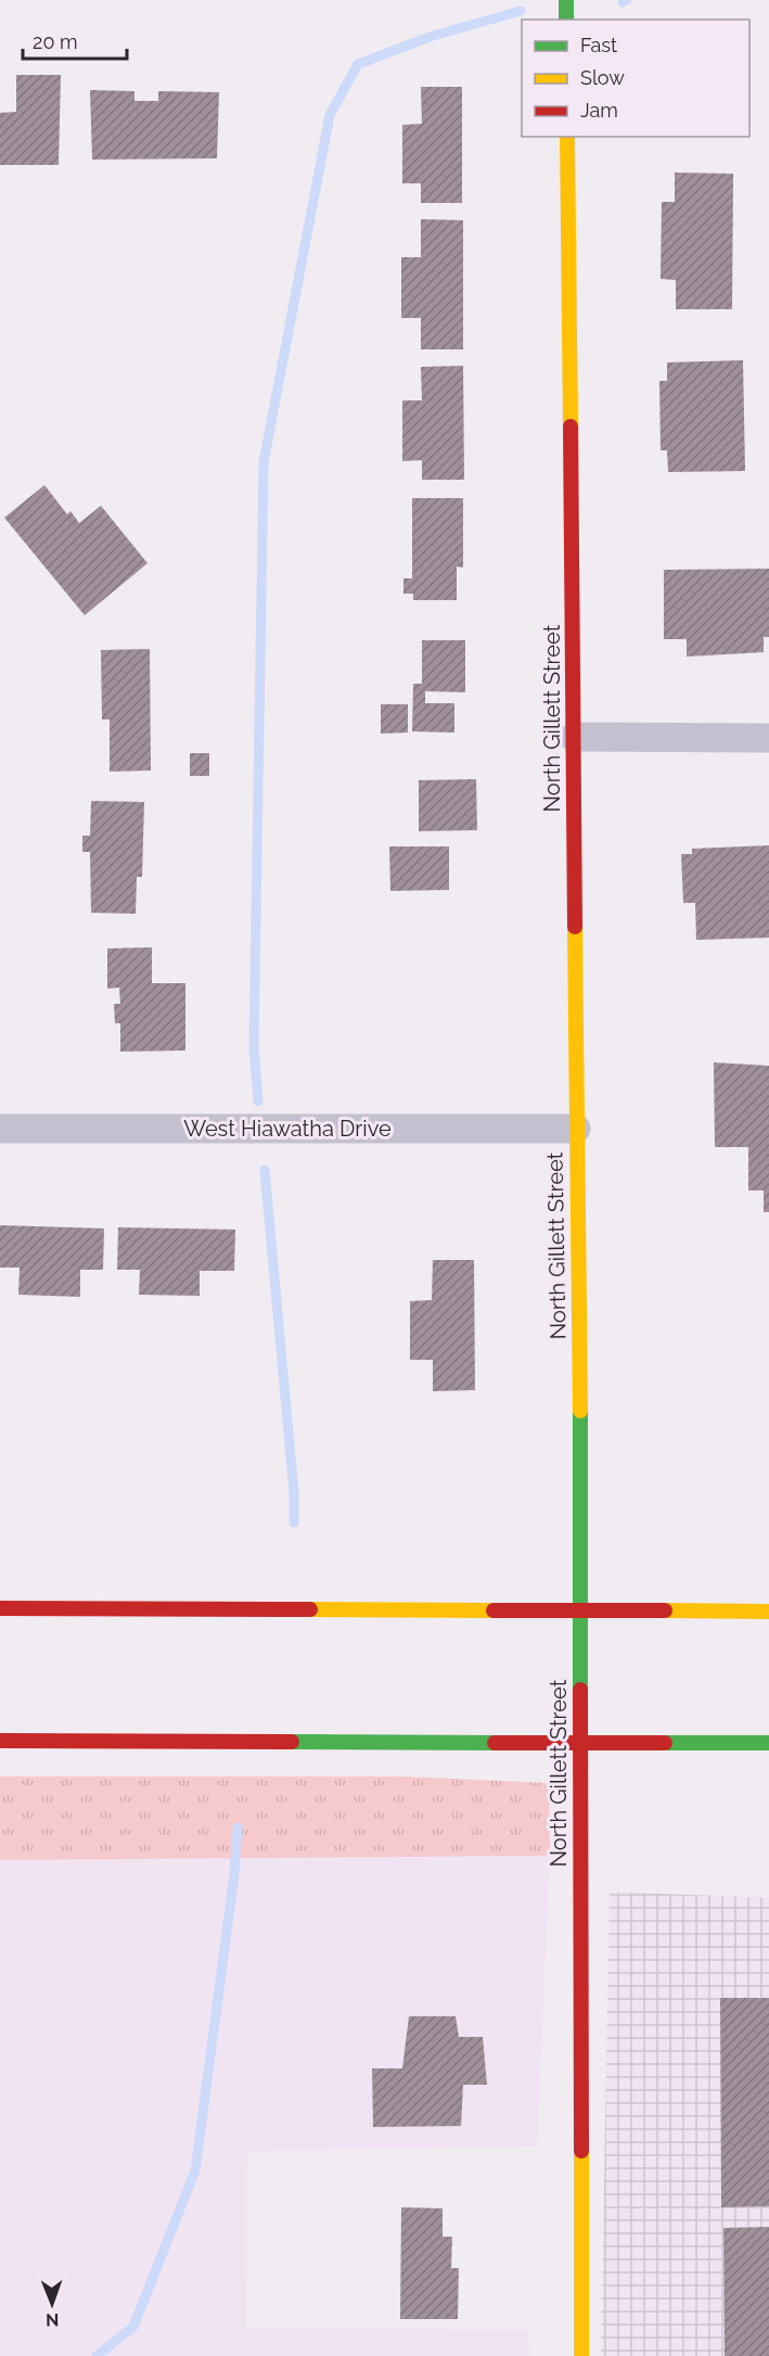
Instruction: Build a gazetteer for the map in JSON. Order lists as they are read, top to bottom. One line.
{"streets":{"main road":["North Gillett Street"],"street":["West Hiawatha Drive"]},"crossings":[["North Gillett Street","West Hiawatha Drive"]],"legend":["Fast","Slow","Jam"],"scale_bar":"20 m","north":"bottom"}
